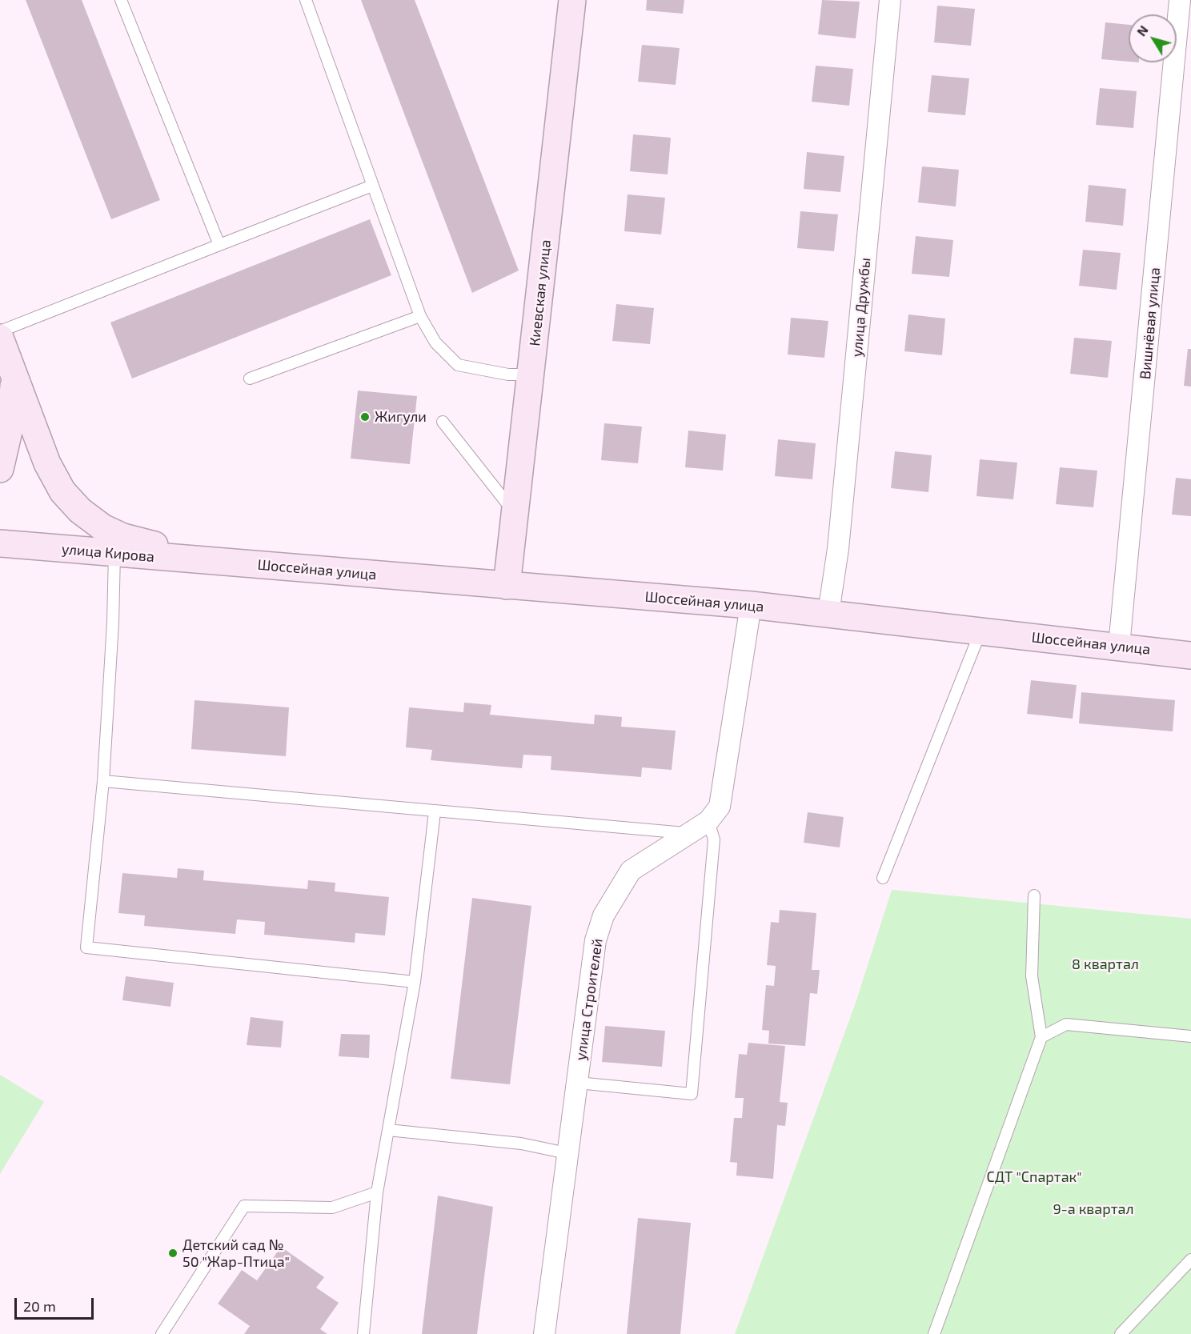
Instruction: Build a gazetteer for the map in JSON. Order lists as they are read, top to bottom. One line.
{"streets":{"main road":["Киевская улица","улица Кирова","Шоссейная улица"],"street":["улица Дружбы","Вишнёвая улица","улица Строителей"]},"crossings":[["Киевская улица","Шоссейная улица"],["улица Дружбы","Шоссейная улица"],["Вишнёвая улица","Шоссейная улица"],["улица Кирова","Шоссейная улица"]],"parks":["8 квартал","СДТ \"Спартак\"","9-а квартал"],"places":["Жигули","Детский сад № 50 \"Жар-Птица\""],"scale_bar":"20 m","north":"top left"}
